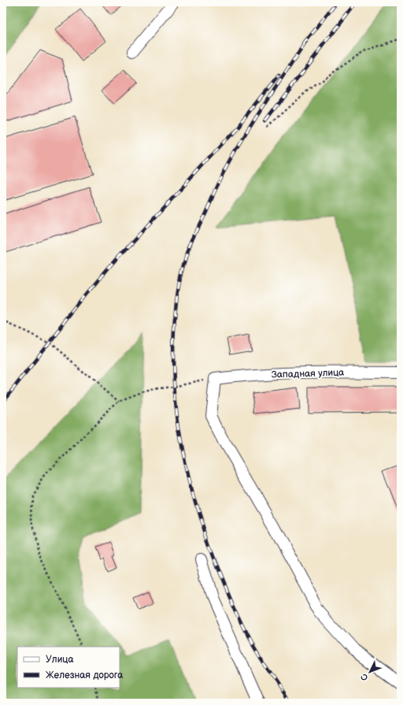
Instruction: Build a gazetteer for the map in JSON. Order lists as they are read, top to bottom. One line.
{"streets":{"street":["Западная улица"]},"legend":["Улица","Железная дорога"],"north":"bottom left"}
